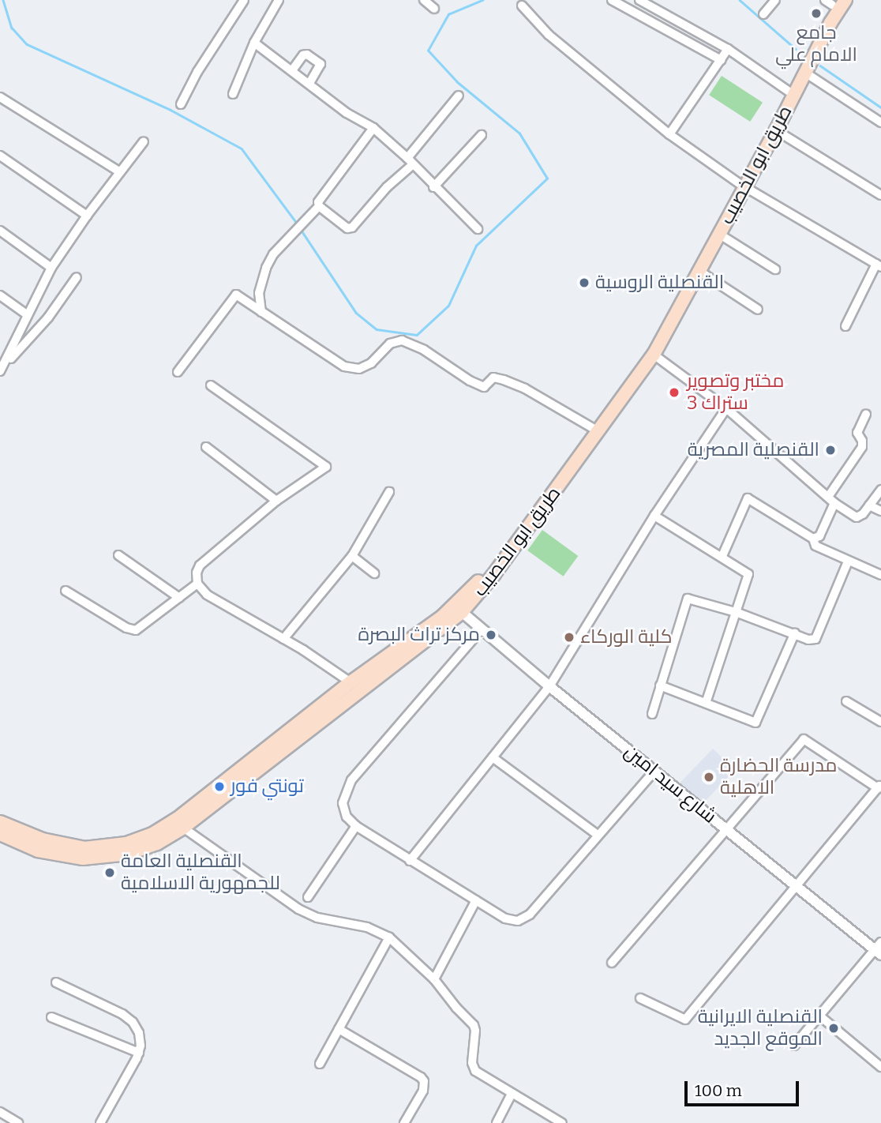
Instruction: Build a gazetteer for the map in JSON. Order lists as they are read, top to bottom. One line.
{"streets":{"main road":["طريق ابو الخصيب"],"street":["شارع سيد امين"]},"crossings":[["طريق ابو الخصيب","شارع سيد امين"]],"places":["جامع الامام علي","القنصلية الروسية","مختبر وتصوير ستراك 3","القنصلية المصرية","مركز تراث البصرة","كلية الوركاء","مدرسة الحضارة الاهلية","تونتي فور","القنصلية العامة للجمهورية الاسلامية","القنصلية الايرانية الموقع الجديد"],"scale_bar":"100 m"}
